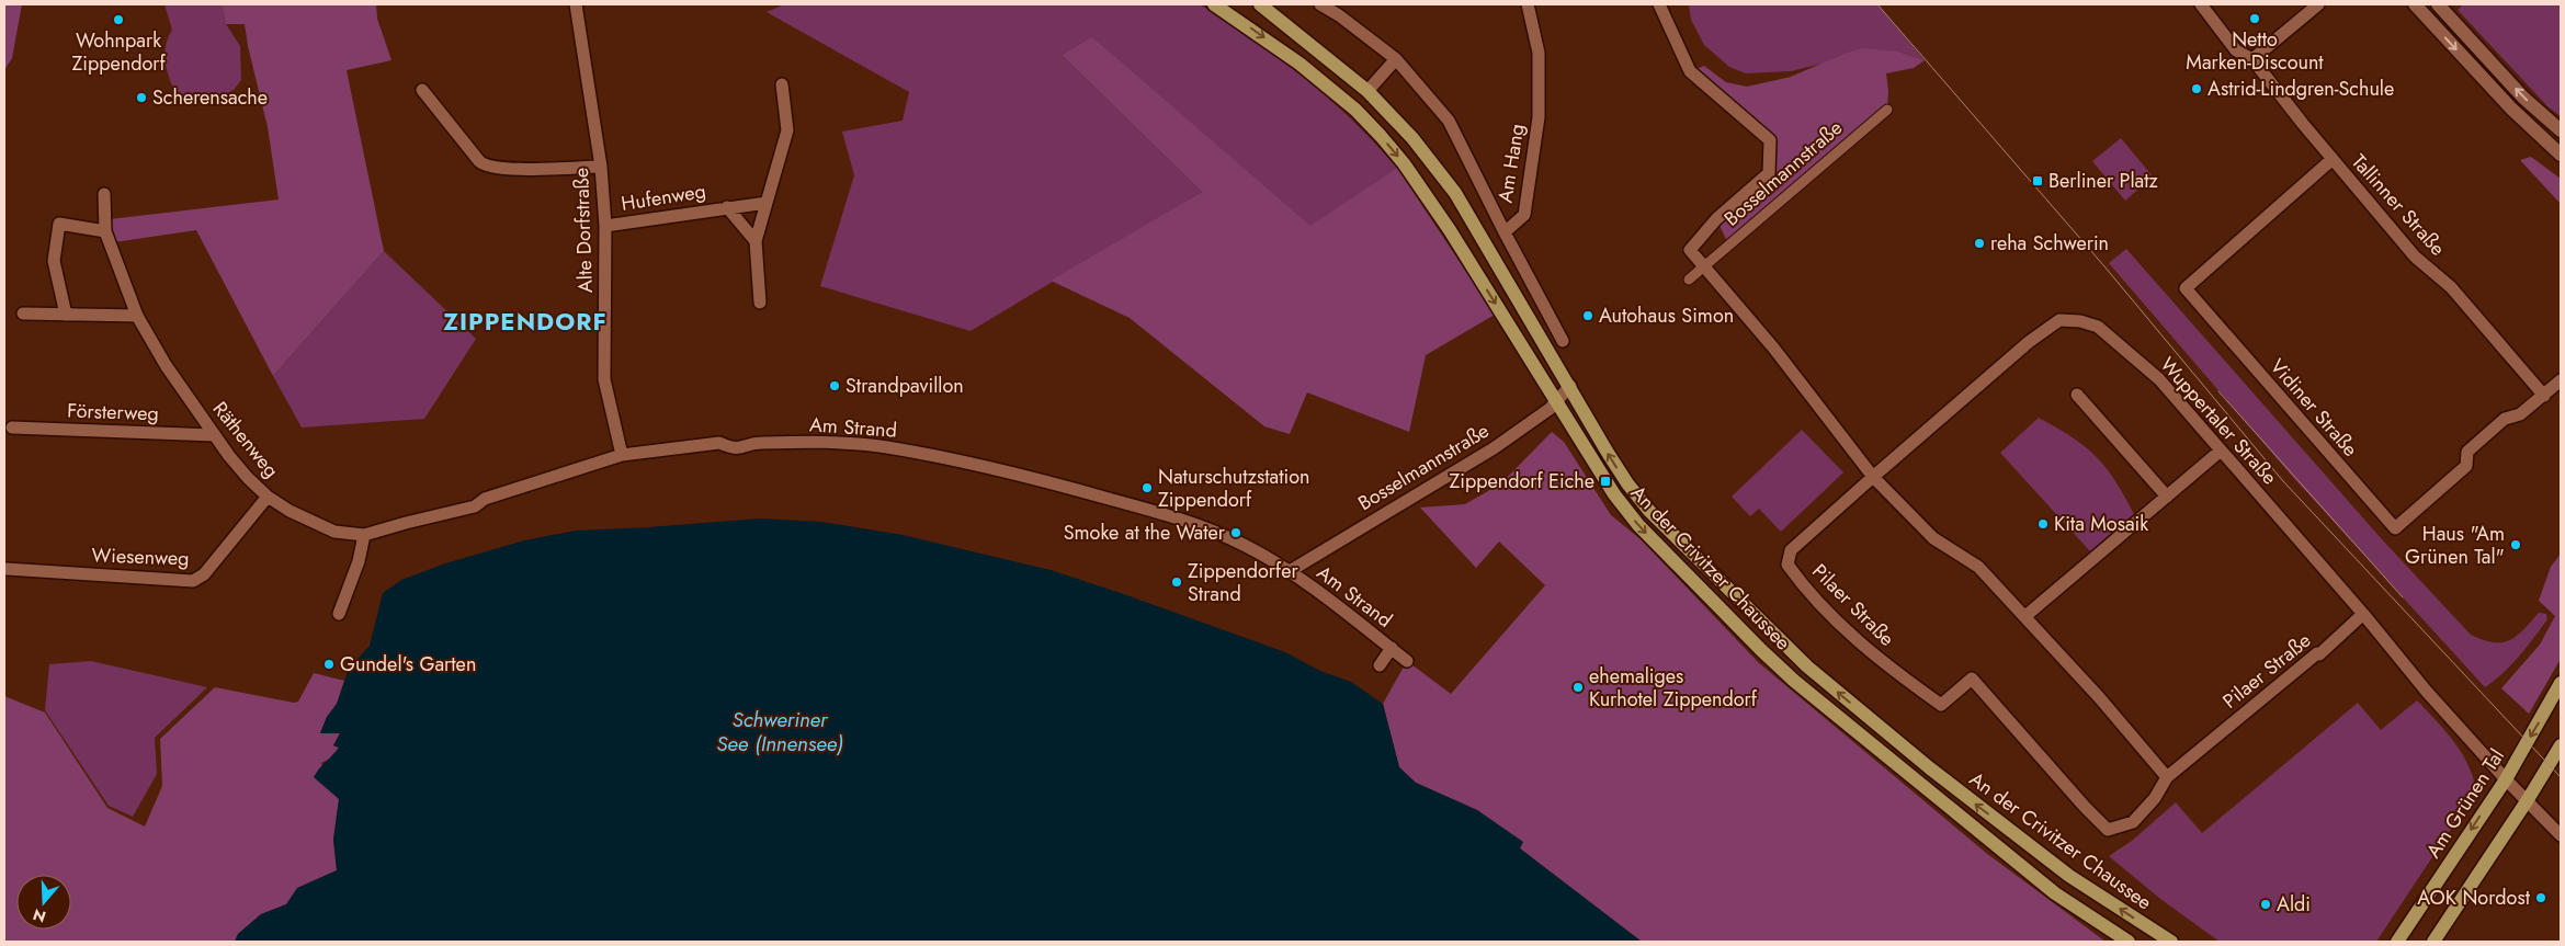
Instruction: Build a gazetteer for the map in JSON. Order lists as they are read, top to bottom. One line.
{"streets":{"main road":["An der Crivitzer Chaussee","Am Grünen Tal"],"street":["Am Hang","Bosselmannstraße","Hufenweg","Tallinner Straße","Alte Dorfstraße","Vidiner Straße","Försterweg","Wuppertaler Straße","Am Strand","Räthenweg","Wiesenweg","Pilaer Straße"]},"crossings":[["Bosselmannstraße","Wuppertaler Straße"],["Bosselmannstraße","Am Strand"],["Bosselmannstraße","An der Crivitzer Chaussee"],["Bosselmannstraße","Pilaer Straße"],["Hufenweg","Alte Dorfstraße"],["Tallinner Straße","Vidiner Straße"],["Alte Dorfstraße","Am Strand"],["Försterweg","Räthenweg"],["Wuppertaler Straße","Pilaer Straße"],["Wuppertaler Straße","Am Grünen Tal"],["Am Strand","Räthenweg"],["Räthenweg","Wiesenweg"]],"districts":["ZIPPENDORF"],"water":["Schweriner See (Innensee)"],"places":{"other":["Netto Marken-Discount","Wohnpark Zippendorf","Astrid-Lindgren-Schule","Scherensache","reha Schwerin","Autohaus Simon","Strandpavillon","Naturschutzstation Zippendorf","Kita Mosaik","Smoke at the Water","Haus \"Am Grünen Tal\"","Zippendorfer Strand","Gundel's Garten","ehemaliges Kurhotel Zippendorf","AOK Nordost","Aldi"],"transit":["Berliner Platz","Zippendorf Eiche"]},"north":"bottom"}
